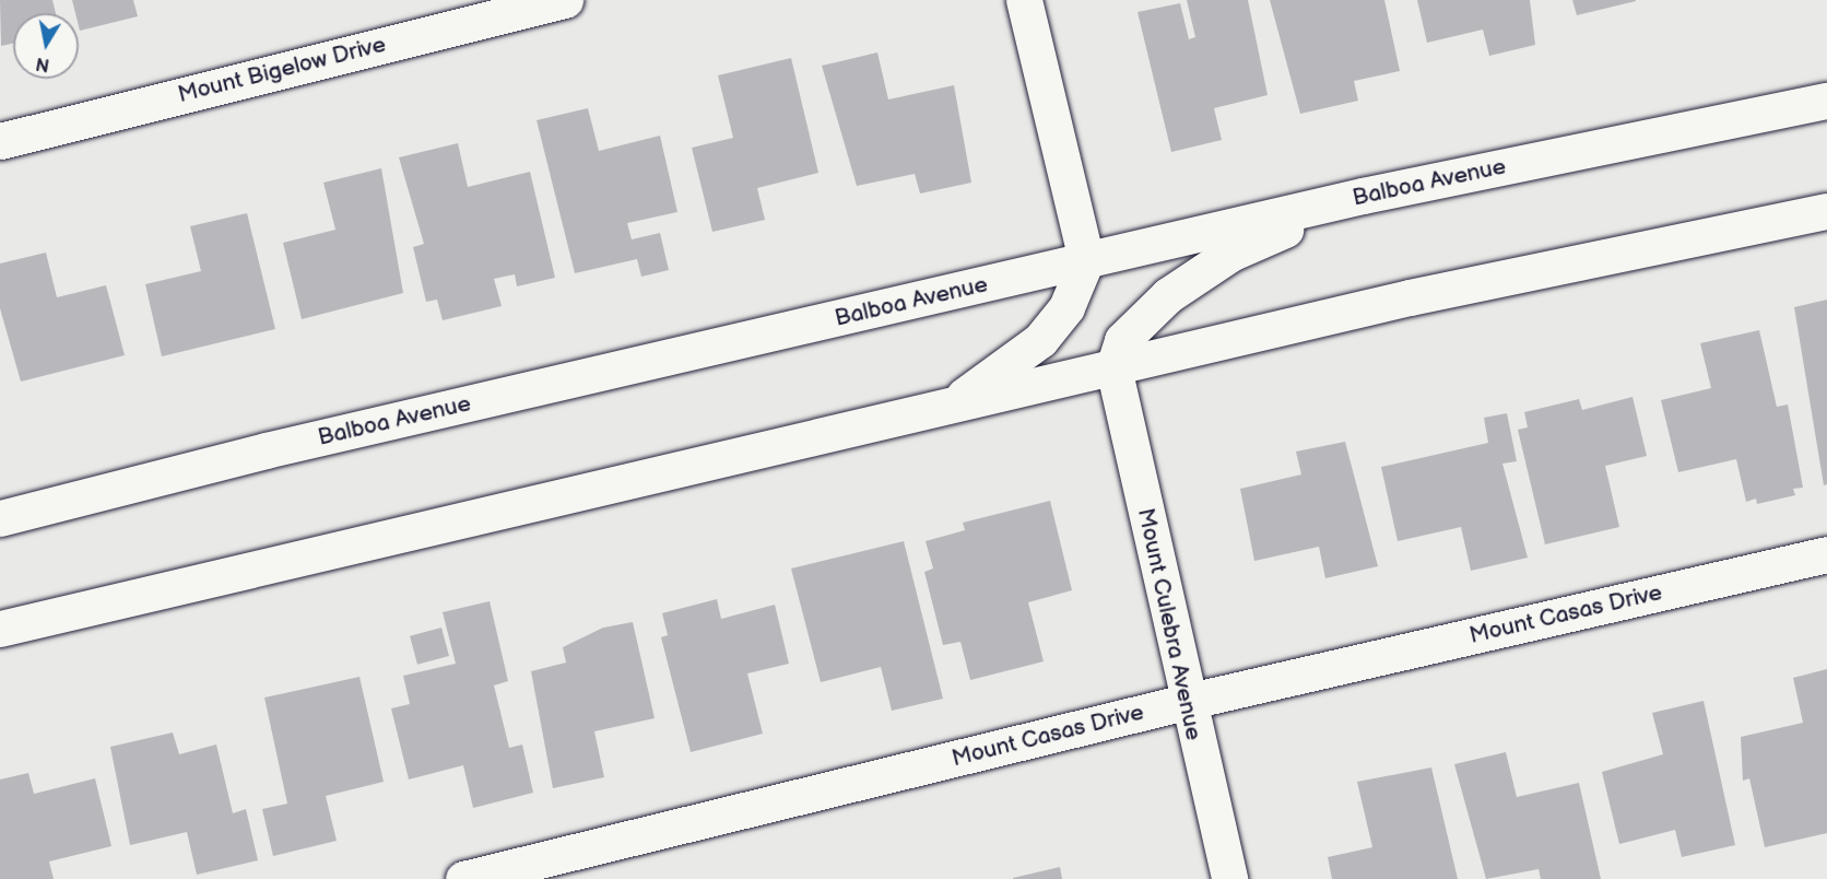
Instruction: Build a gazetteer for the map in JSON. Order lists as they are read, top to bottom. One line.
{"streets":{"main road":["Mount Bigelow Drive","Balboa Avenue","Mount Casas Drive","Mount Culebra Avenue"]},"crossings":[["Mount Casas Drive","Mount Culebra Avenue"]],"north":"bottom"}
